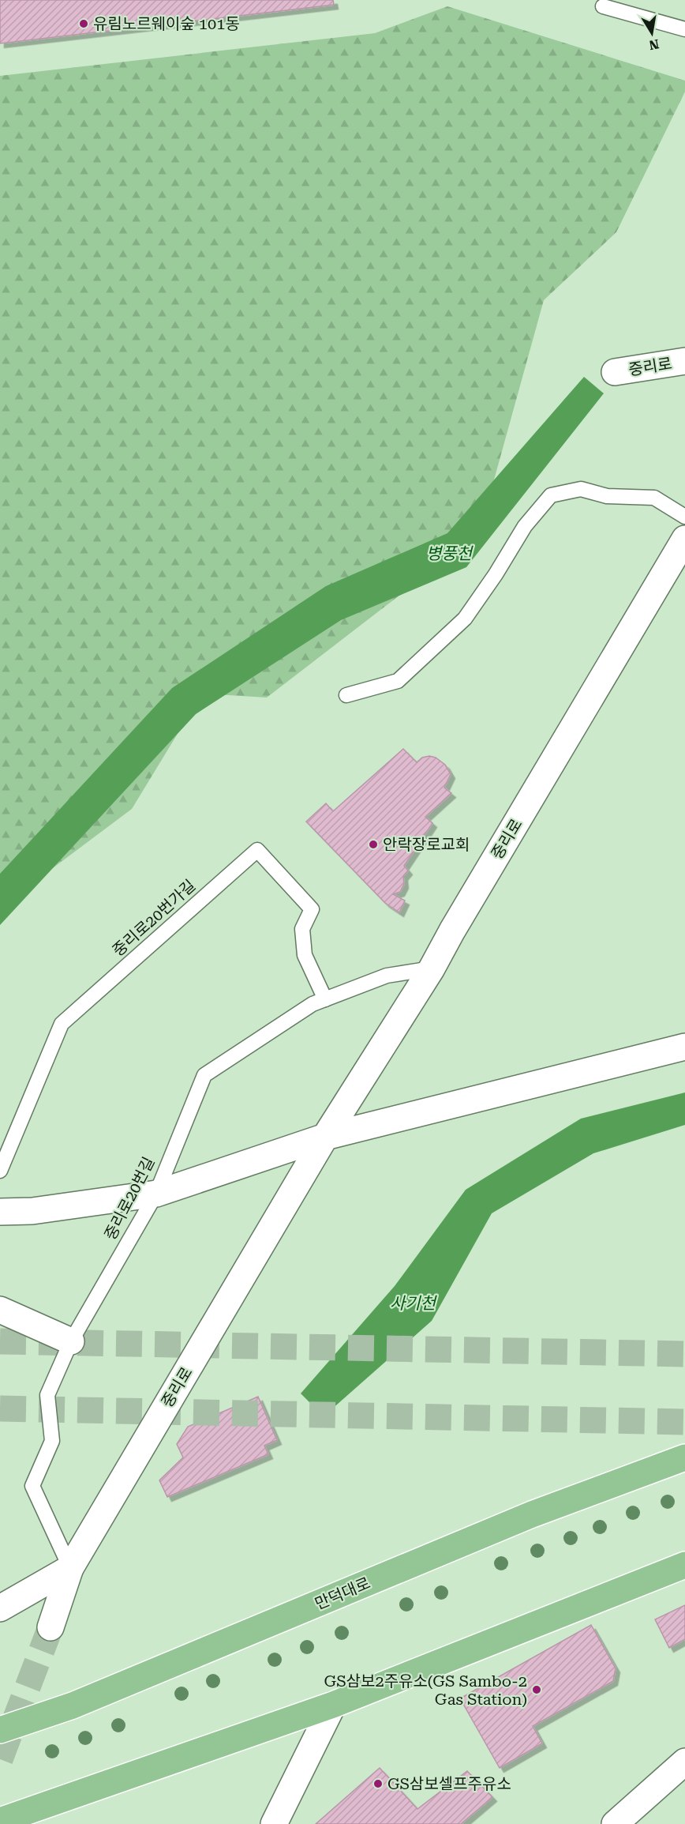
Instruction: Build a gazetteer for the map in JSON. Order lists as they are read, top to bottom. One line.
{"streets":{"main road":["만덕대로"],"street":["중리로"],"lane":["중리로20번가길","중리로20번길"]},"crossings":[["중리로","중리로20번길"],["중리로20번가길","중리로20번길"]],"water":["병풍천","사기천"],"places":["유림노르웨이숲 101동","안락장로교회","GS삼보2주유소(GS Sambo-2 Gas Station)","GS삼보셀프주유소"],"north":"bottom"}
